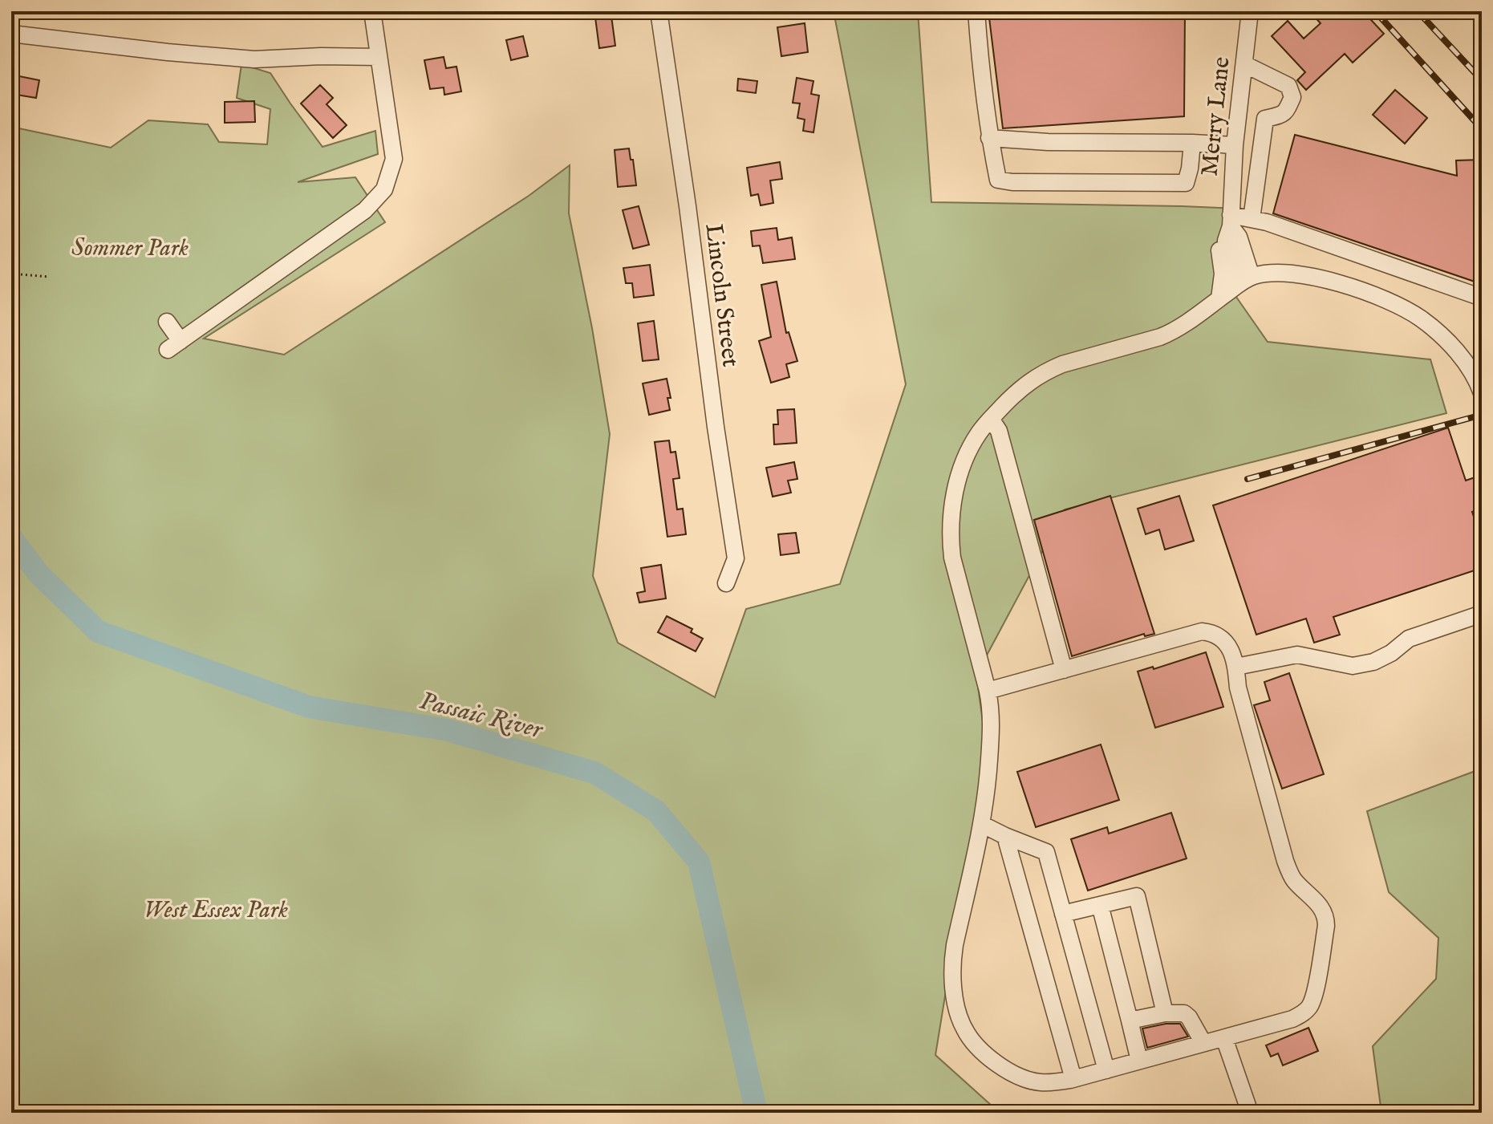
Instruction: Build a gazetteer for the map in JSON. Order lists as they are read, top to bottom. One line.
{"streets":{"street":["Merry Lane","Lincoln Street"]},"water":["Passaic River"],"parks":["Sommer Park","West Essex Park"]}
